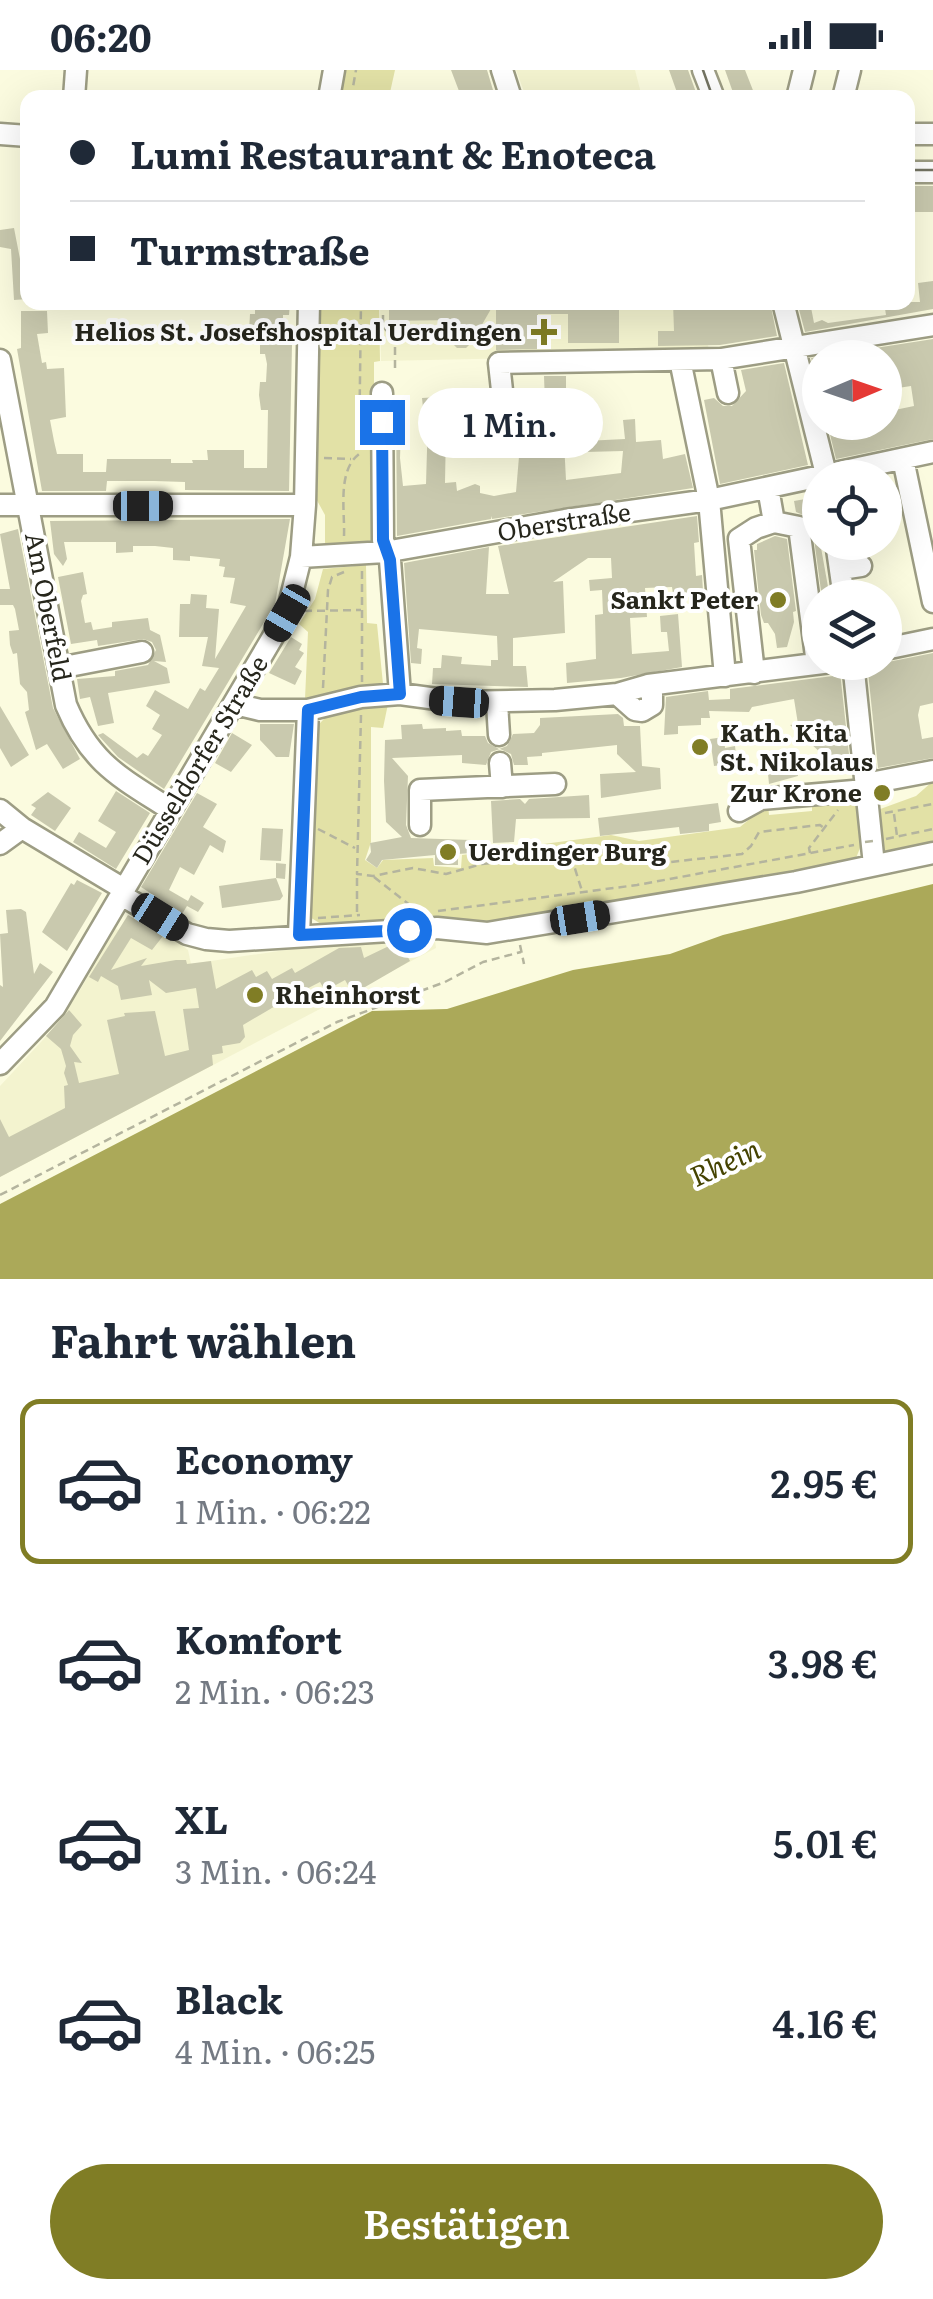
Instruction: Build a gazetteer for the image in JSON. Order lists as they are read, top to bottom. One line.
{"streets":{"street":["Oberstraße","Am Oberfeld","Düsseldorfer Straße"]},"crossings":[["Oberstraße","Düsseldorfer Straße"],["Am Oberfeld","Düsseldorfer Straße"]],"water":["Rhein"],"places":{"health":["Helios St. Josefshospital Uerdingen"],"other":["Sankt Peter","Kath. Kita St. Nikolaus","Zur Krone","Uerdinger Burg","Rheinhorst"]},"north":"right","page":{"status":"06:20","banner":["Lumi Restaurant & Enoteca","Turmstraße"],"bubble":"1 Min.","heading":"Fahrt wählen","list":[{"name":"Economy","note":"1 Min. · 06:22","value":"2.95 €"},{"name":"Komfort","note":"2 Min. · 06:23","value":"3.98 €"},{"name":"XL","note":"3 Min. · 06:24","value":"5.01 €"},{"name":"Black","note":"4 Min. · 06:25","value":"4.16 €"}],"buttons":"Bestätigen"}}
